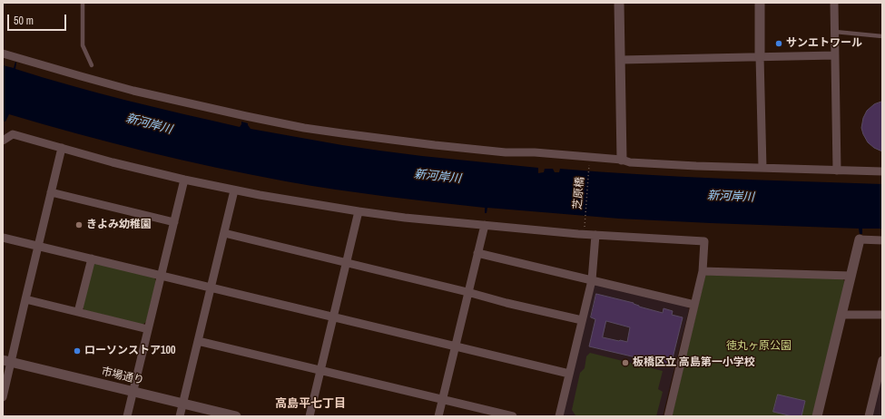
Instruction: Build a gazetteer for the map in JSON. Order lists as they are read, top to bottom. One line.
{"streets":{"street":["市場通り"],"path":["芝原橋"]},"districts":["高島平七丁目"],"water":["新河岸川"],"parks":["徳丸ヶ原公園"],"places":["サンエトワール","きよみ幼稚園","ローソンストア100","板橋区立 高島第一小学校"],"scale_bar":"50 m"}
